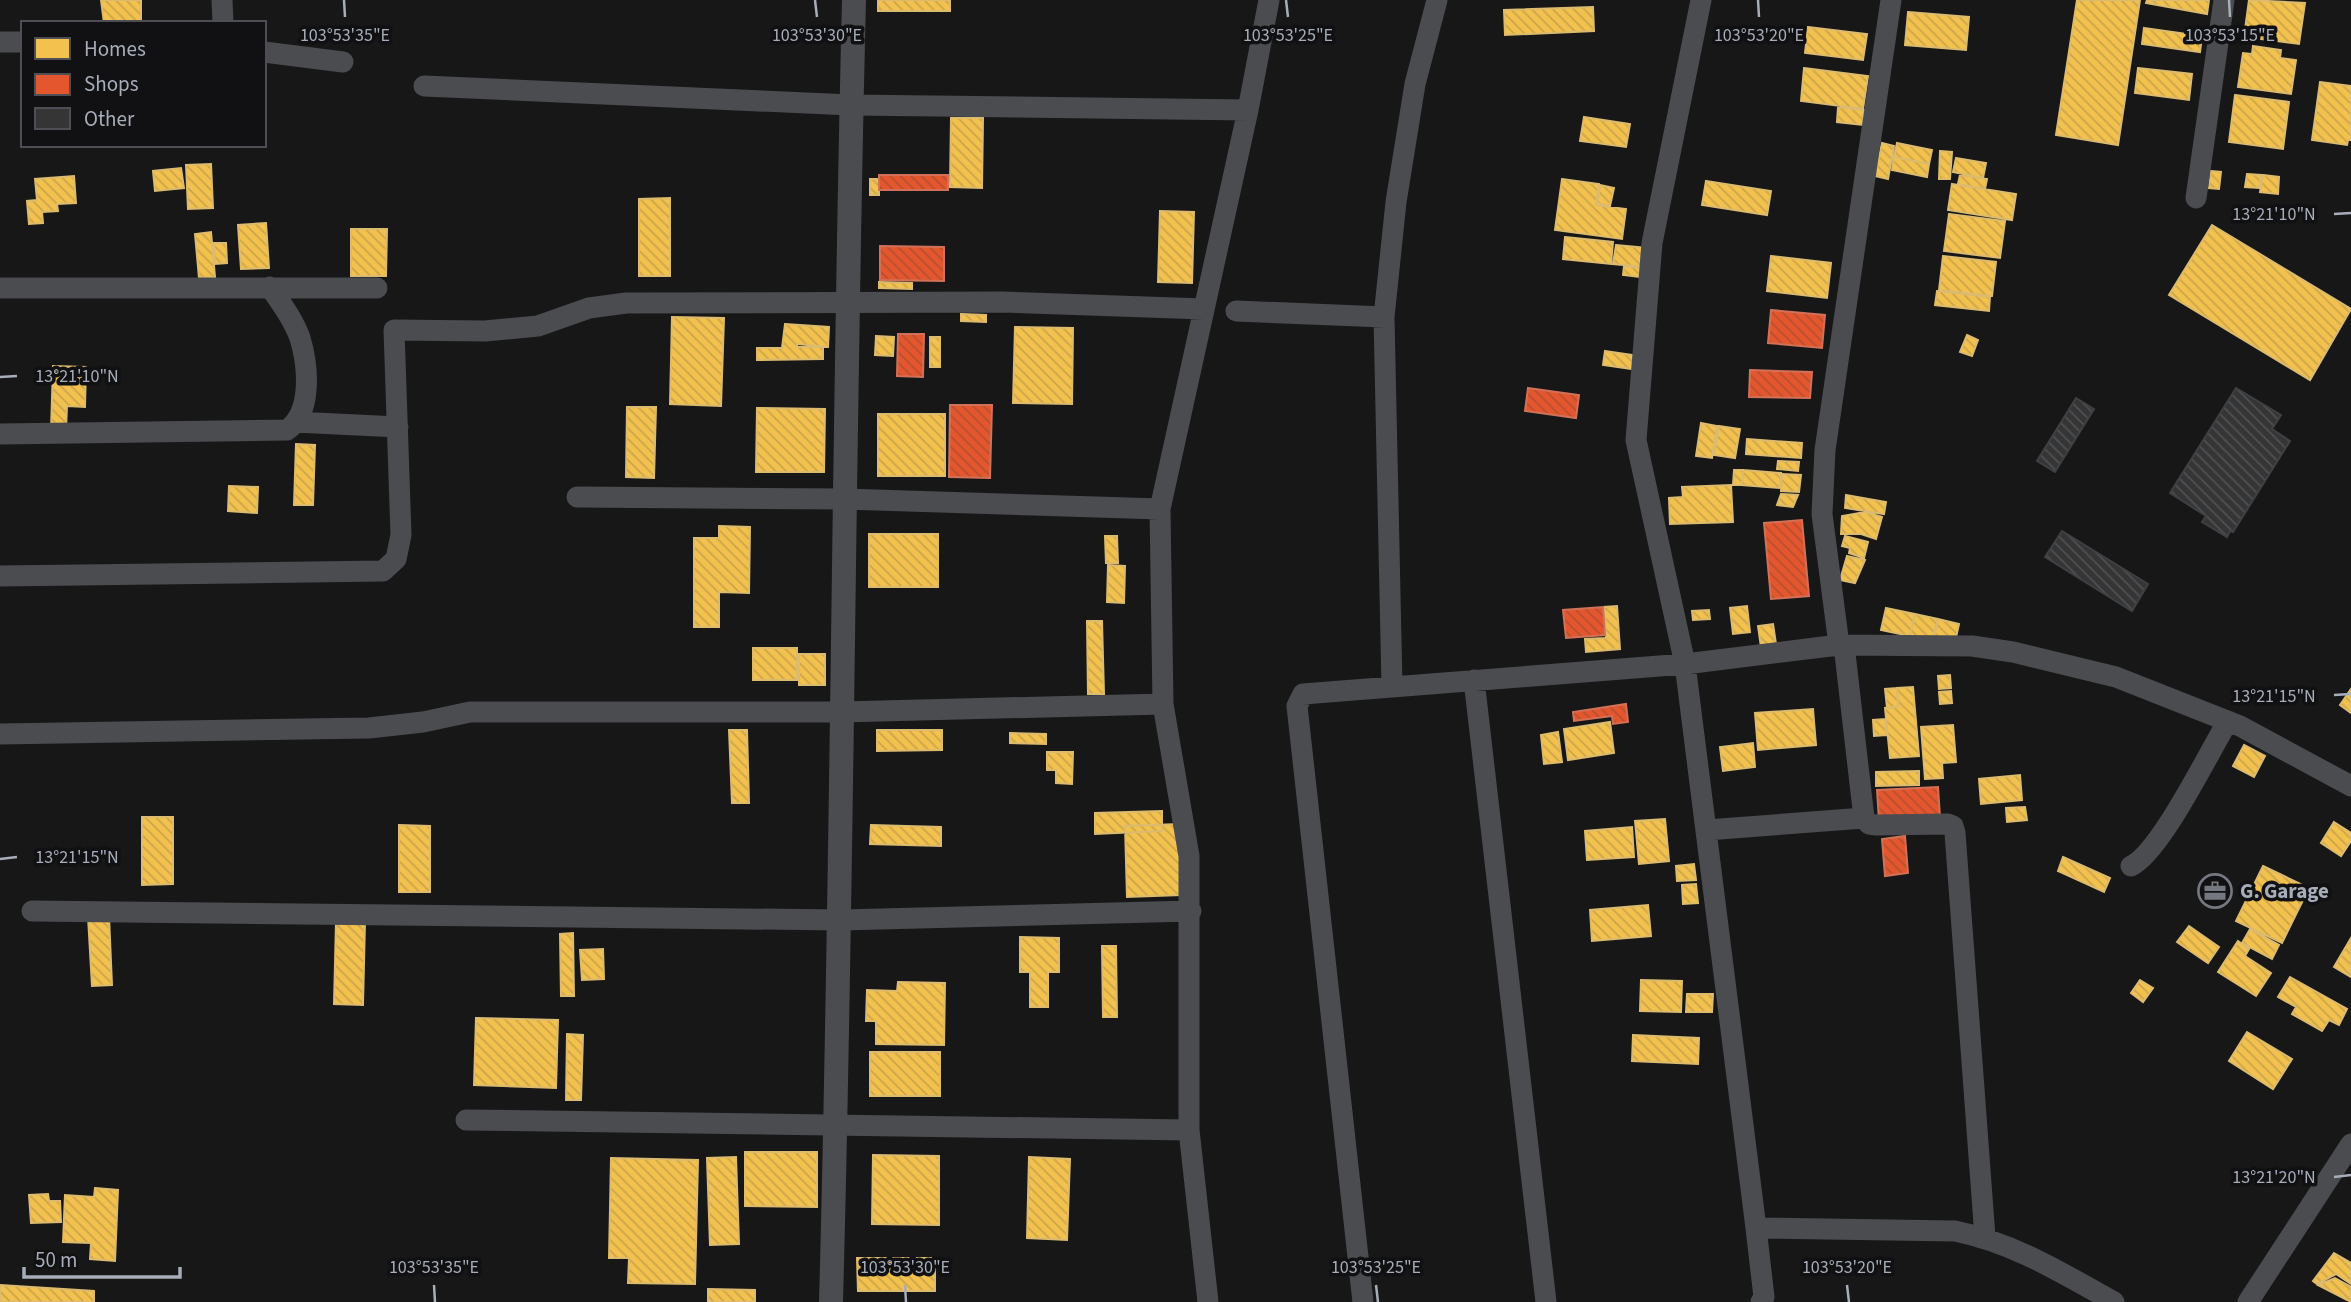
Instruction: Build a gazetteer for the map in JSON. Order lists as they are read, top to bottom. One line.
{"places":{"office":["G. Garage"]},"legend":["Homes","Shops","Other"],"scale_bar":"50 m","coordinates":["103°53'35\"E","103°53'30\"E","103°53'25\"E","103°53'20\"E","103°53'15\"E","13°21'10\"N","13°21'15\"N","13°21'20\"N"]}
